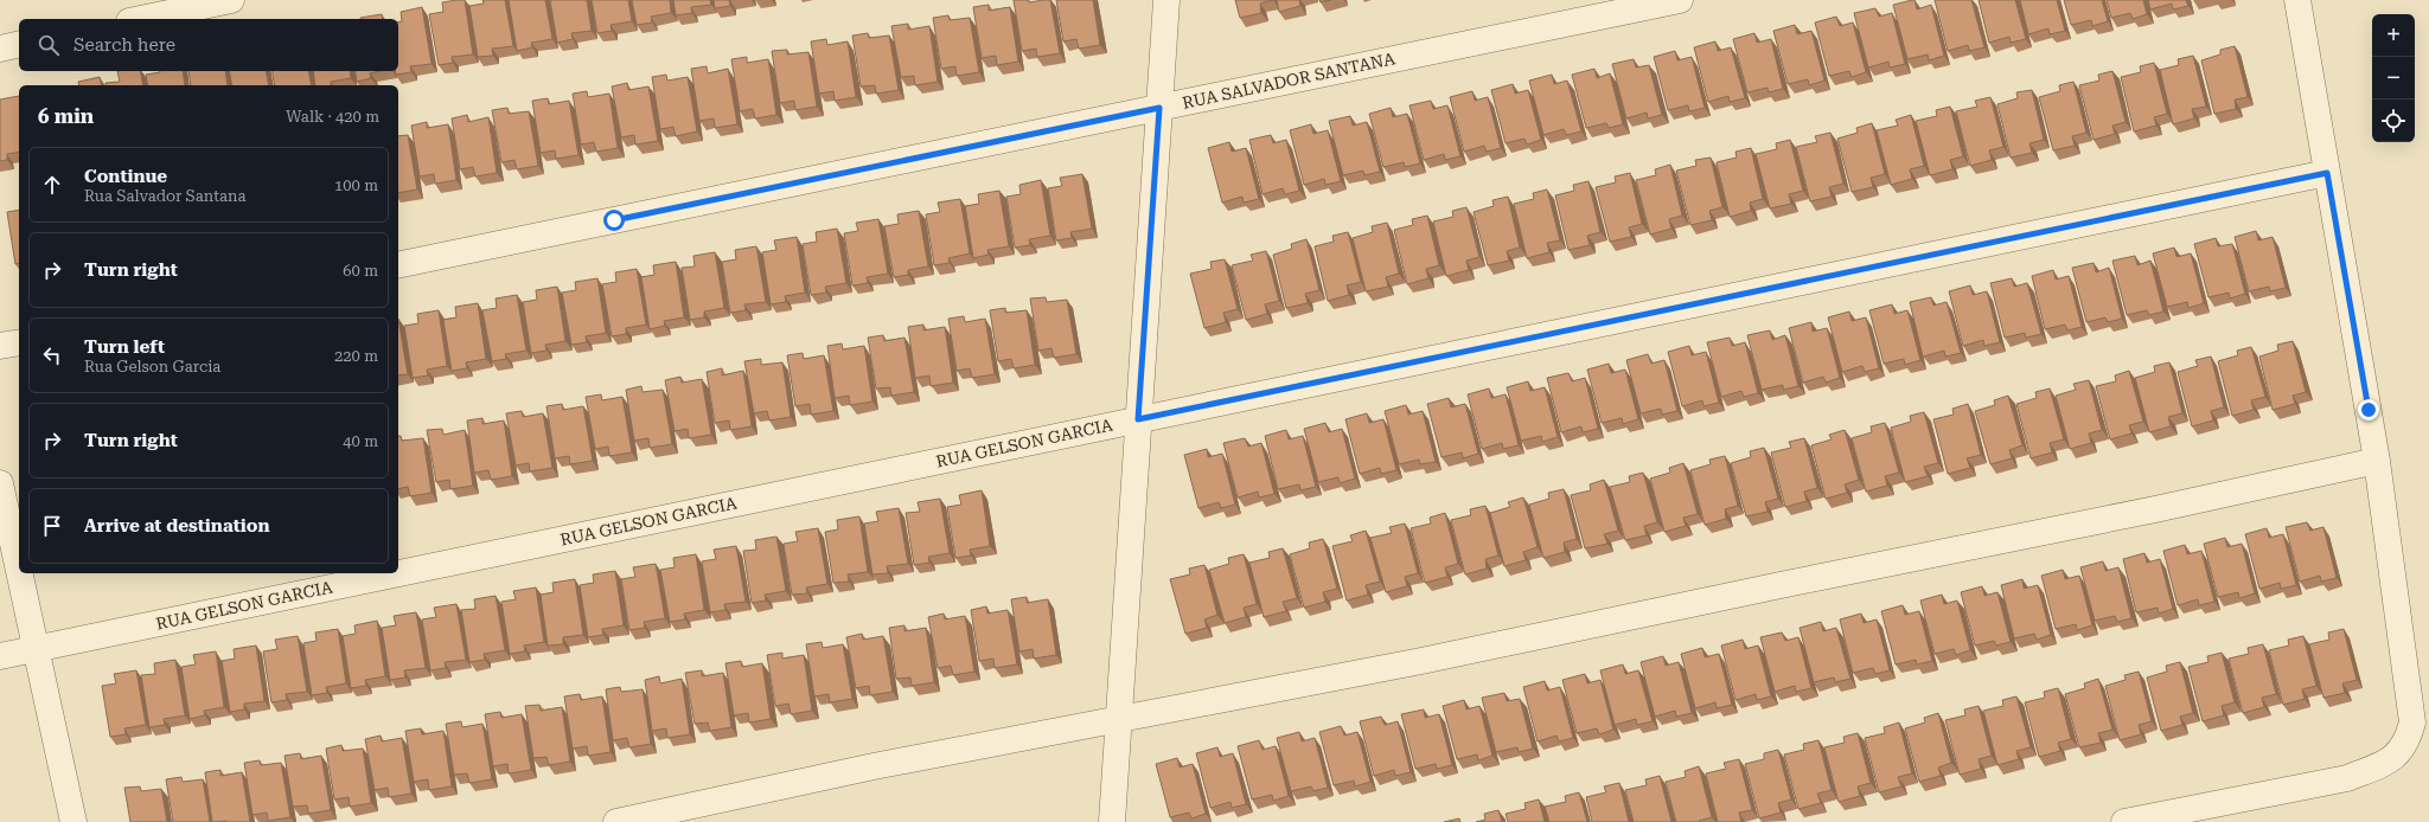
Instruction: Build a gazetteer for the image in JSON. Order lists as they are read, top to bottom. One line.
{"streets":{"street":["RUA SALVADOR SANTANA","RUA GELSON GARCIA"]},"page":{"map_buttons":["+","−"],"search":"Search here","heading":["6 min","Walk · 420 m"],"list":[["Continue","Rua Salvador Santana","100 m"],["Turn right","60 m"],["Turn left","Rua Gelson Garcia","220 m"],["Turn right","40 m"],"Arrive at destination"]}}
